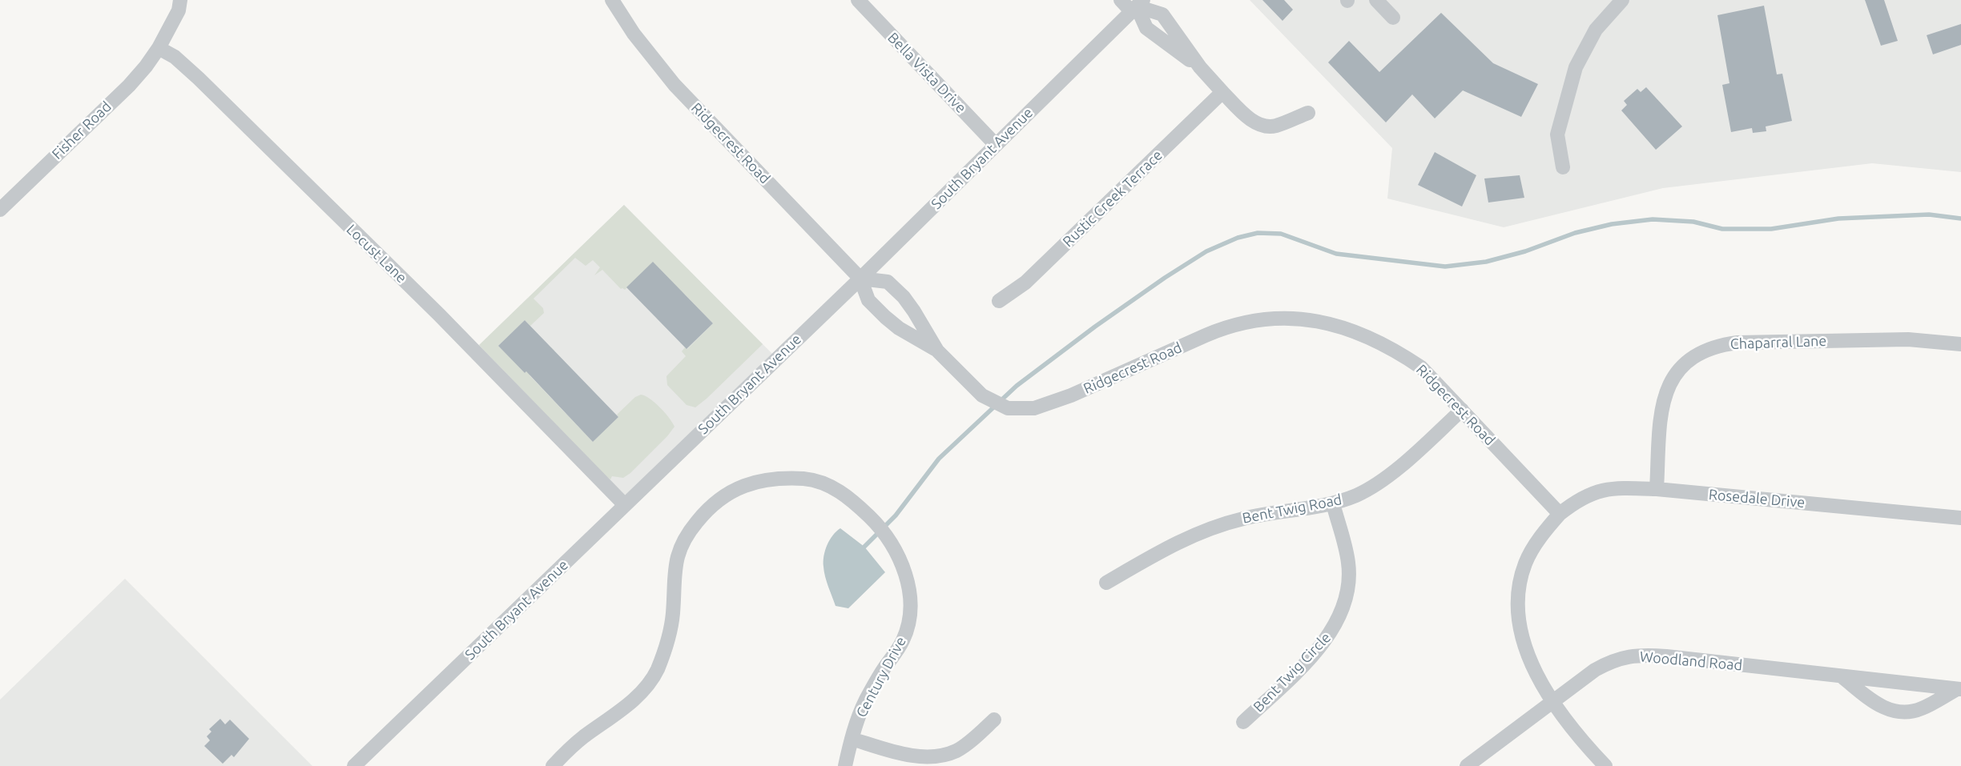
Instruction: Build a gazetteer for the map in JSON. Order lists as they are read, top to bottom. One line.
{"streets":{"street":["Bella Vista Drive","Fisher Road","Ridgecrest Road","South Bryant Avenue","Rustic Creek Terrace","Locust Lane","Chaparral Lane","Rosedale Drive","Bent Twig Road","Woodland Road","Bent Twig Circle","Century Drive"]},"crossings":[["Bella Vista Drive","South Bryant Avenue"],["Fisher Road","Locust Lane"],["Ridgecrest Road","South Bryant Avenue"],["Ridgecrest Road","Rosedale Drive"],["Ridgecrest Road","Bent Twig Road"],["South Bryant Avenue","Locust Lane"],["Chaparral Lane","Rosedale Drive"],["Bent Twig Road","Bent Twig Circle"]]}
